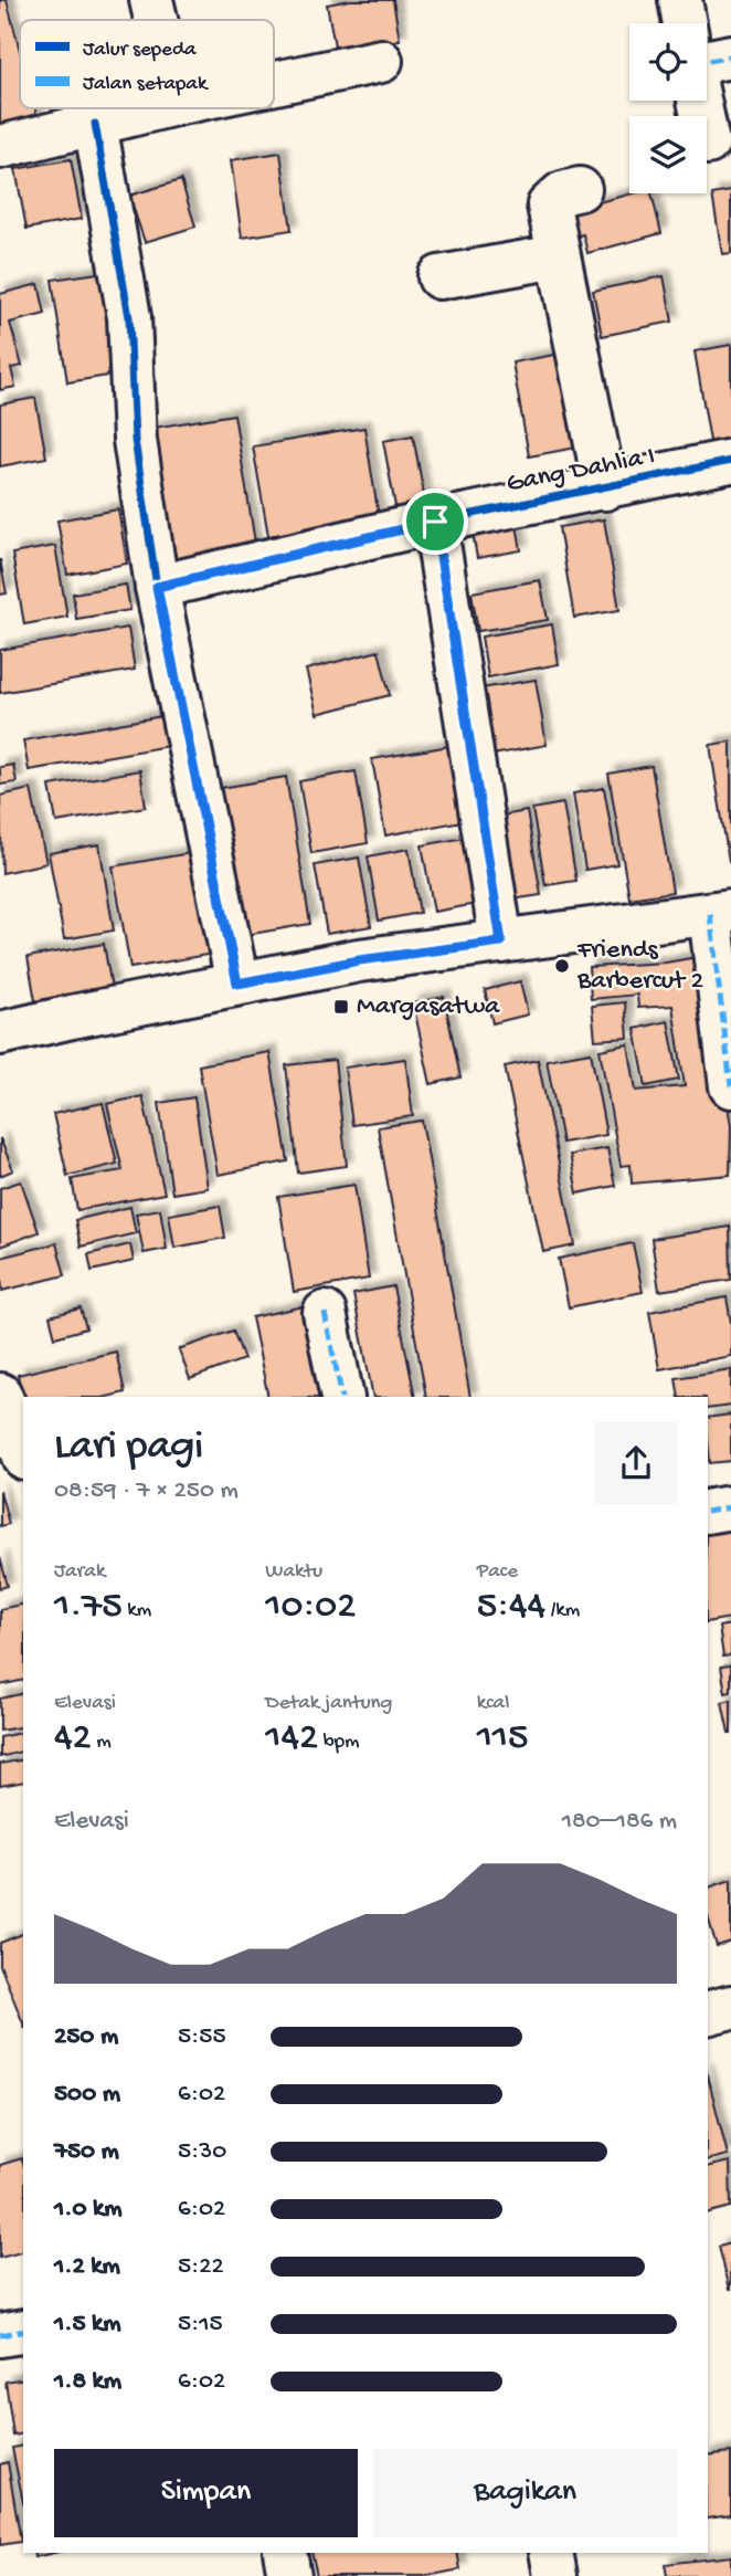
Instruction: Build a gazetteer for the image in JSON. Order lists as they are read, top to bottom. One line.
{"streets":{"street":["Gang Dahlia I"]},"places":{"other":["Friends Barbercut 2"],"transit":["Margasatwa"]},"legend":["Jalur sepeda","Jalan setapak"],"page":{"heading":["Lari pagi","08:59 · 7 × 250 m"],"stats":[["Jarak","1.75 km"],["Waktu","10:02"],["Pace","5:44 /km"],["Elevasi","42 m"],["Detak jantung","142 bpm"],["kcal","115"]],"chart":["Elevasi","180–186 m"],"list":[{"name":"250 m","note":"5:55"},{"name":"500 m","note":"6:02"},{"name":"750 m","note":"5:30"},{"name":"1.0 km","note":"6:02"},{"name":"1.2 km","note":"5:22"},{"name":"1.5 km","note":"5:15"},{"name":"1.8 km","note":"6:02"}],"buttons":["Simpan","Bagikan"]}}
